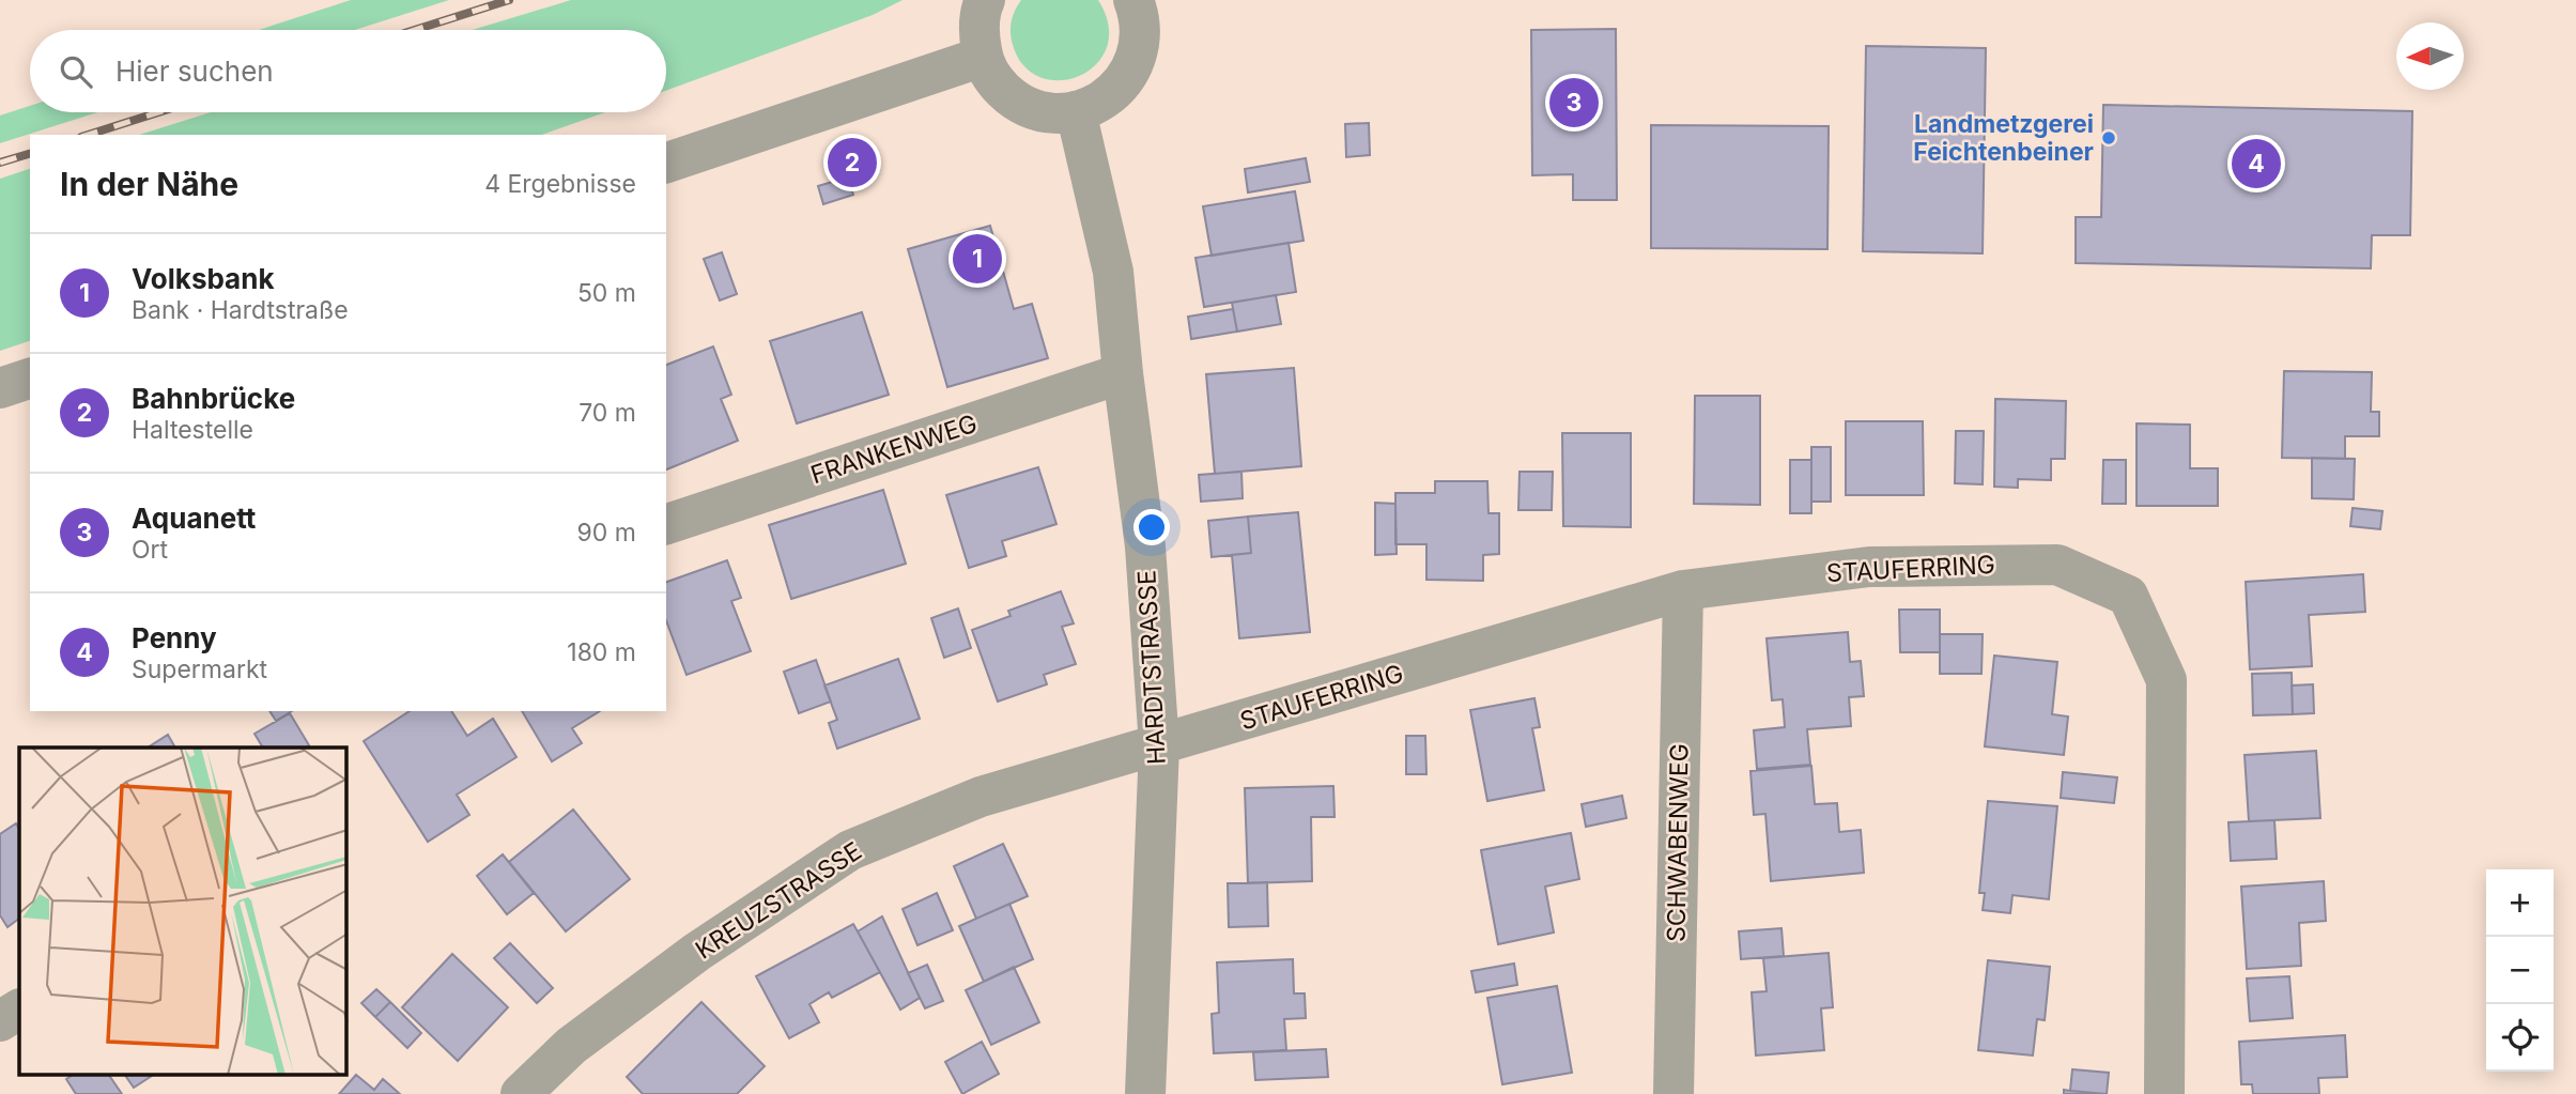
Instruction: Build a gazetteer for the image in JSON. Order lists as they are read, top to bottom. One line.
{"streets":{"street":["FRANKENWEG","STAUFERRING","HARDTSTRASSE","SCHWABENWEG","KREUZSTRASSE"]},"crossings":[["FRANKENWEG","HARDTSTRASSE"],["STAUFERRING","HARDTSTRASSE"],["STAUFERRING","SCHWABENWEG"],["STAUFERRING","KREUZSTRASSE"],["HARDTSTRASSE","KREUZSTRASSE"]],"places":["Landmetzgerei Feichtenbeiner"],"north":"left","page":{"search":"Hier suchen","pins":["3","2","4","1"],"heading":["In der Nähe","4 Ergebnisse"],"list":[{"mark":"1","name":"Volksbank","note":"Bank · Hardtstraße","value":"50 m"},{"mark":"2","name":"Bahnbrücke","note":"Haltestelle","value":"70 m"},{"mark":"3","name":"Aquanett","note":"Ort","value":"90 m"},{"mark":"4","name":"Penny","note":"Supermarkt","value":"180 m"}],"map_buttons":["+","−"]}}
